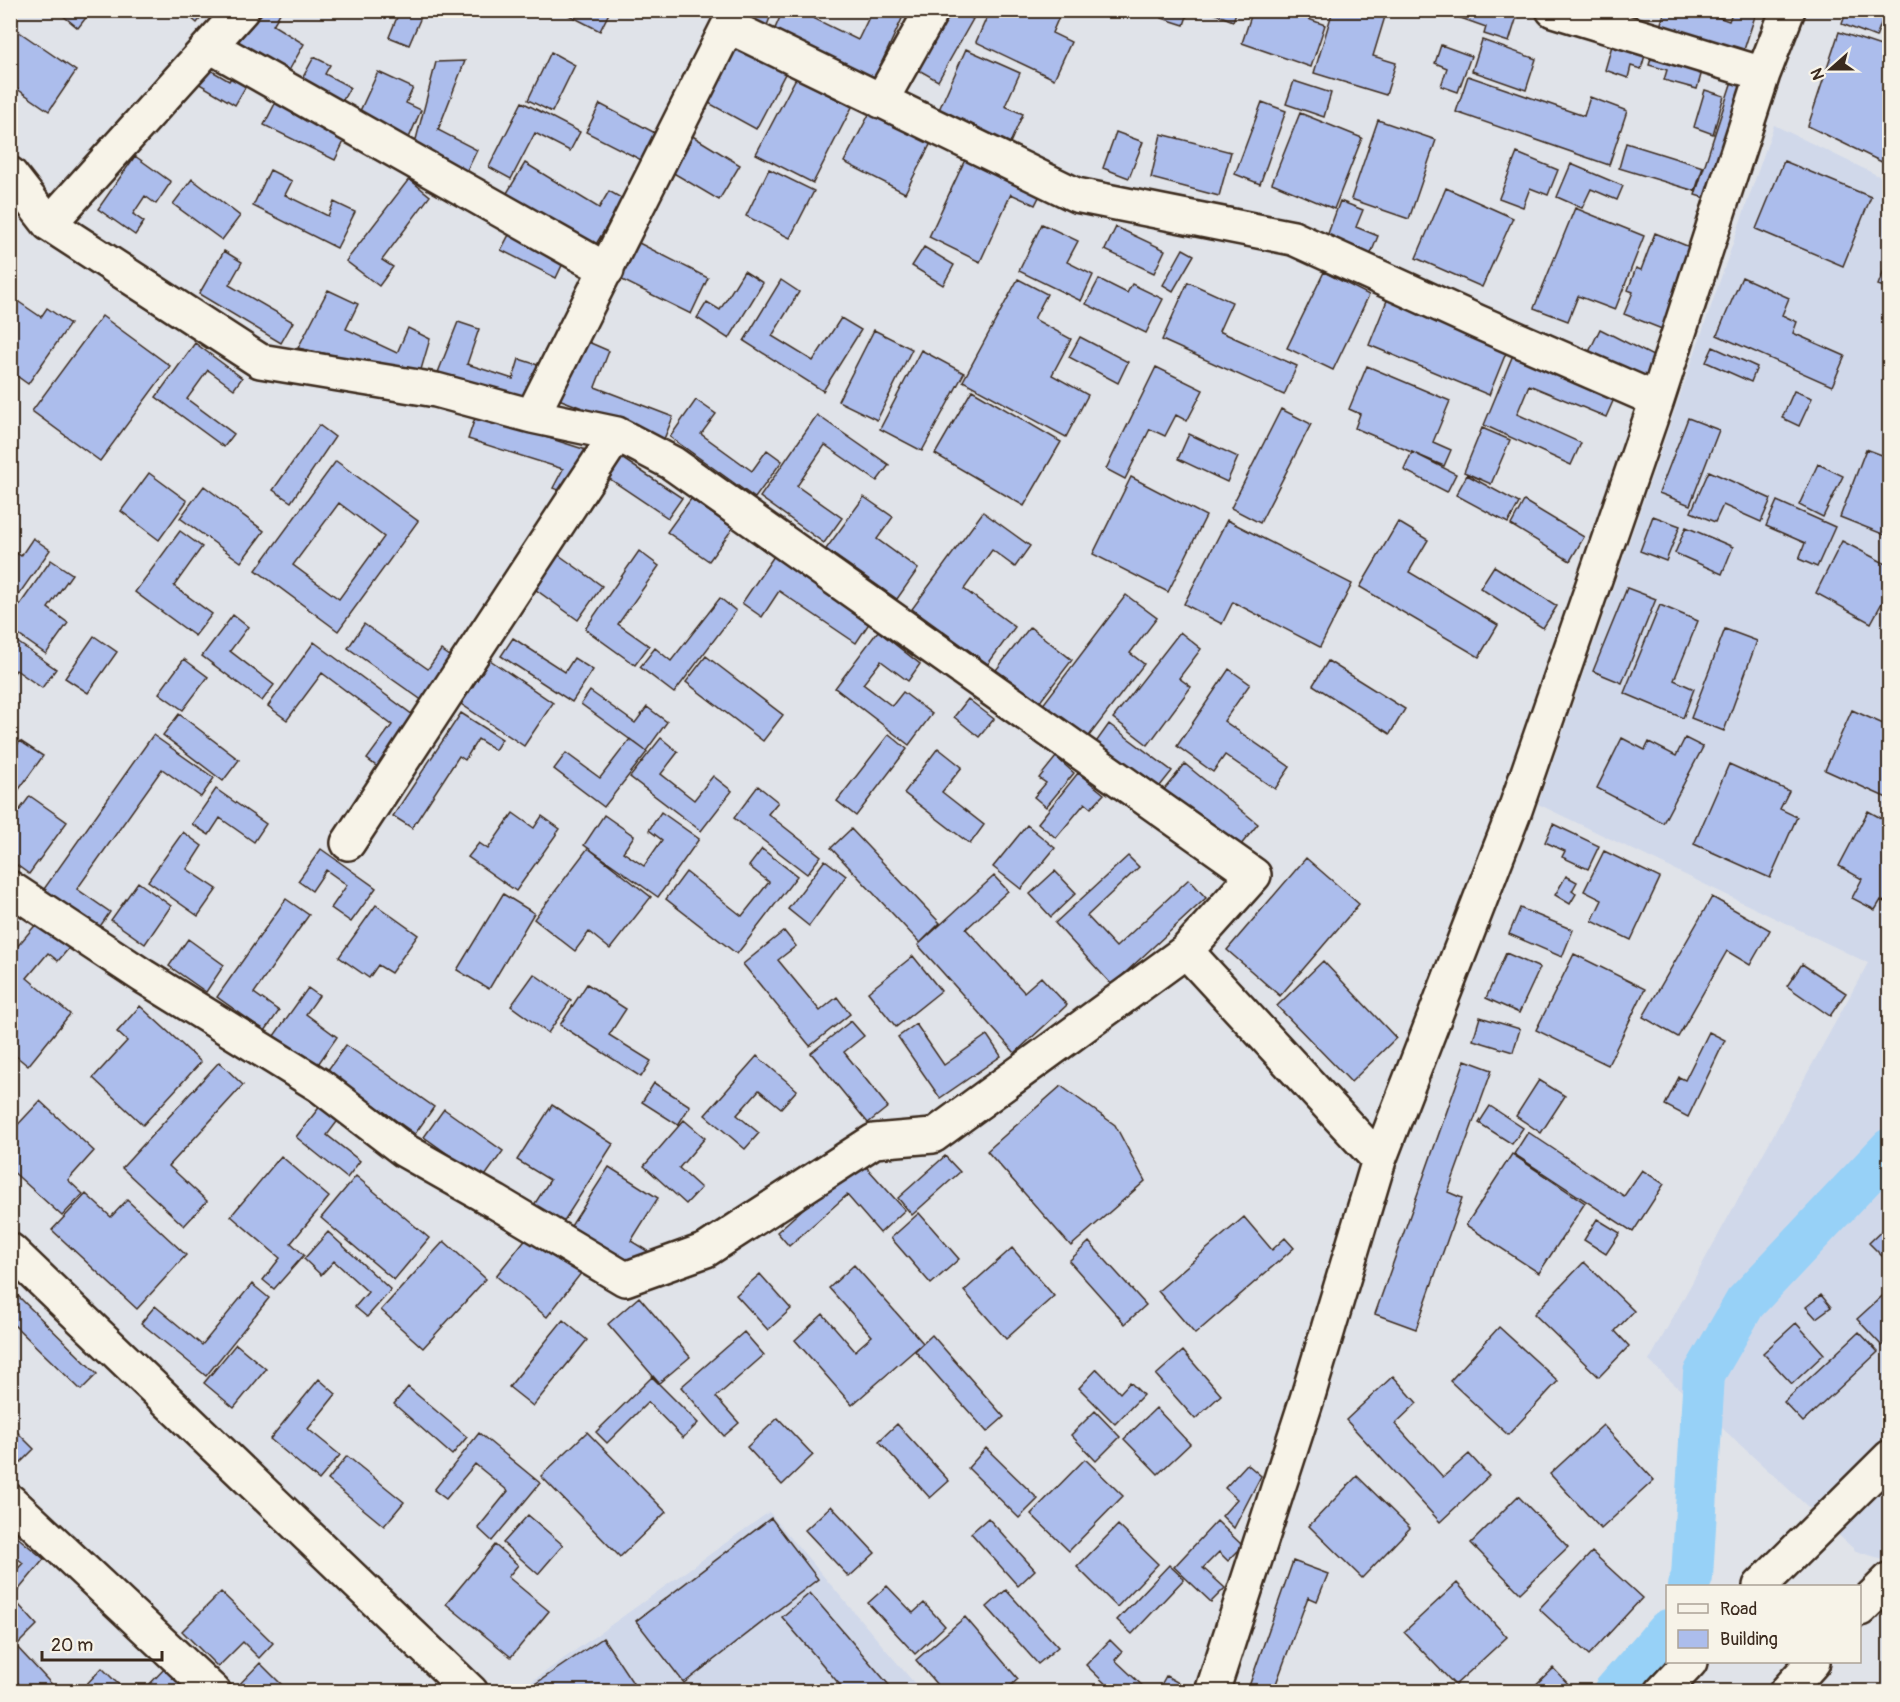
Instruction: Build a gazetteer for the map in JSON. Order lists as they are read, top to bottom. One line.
{"legend":["Road","Building"],"scale_bar":"20 m","north":"left"}
